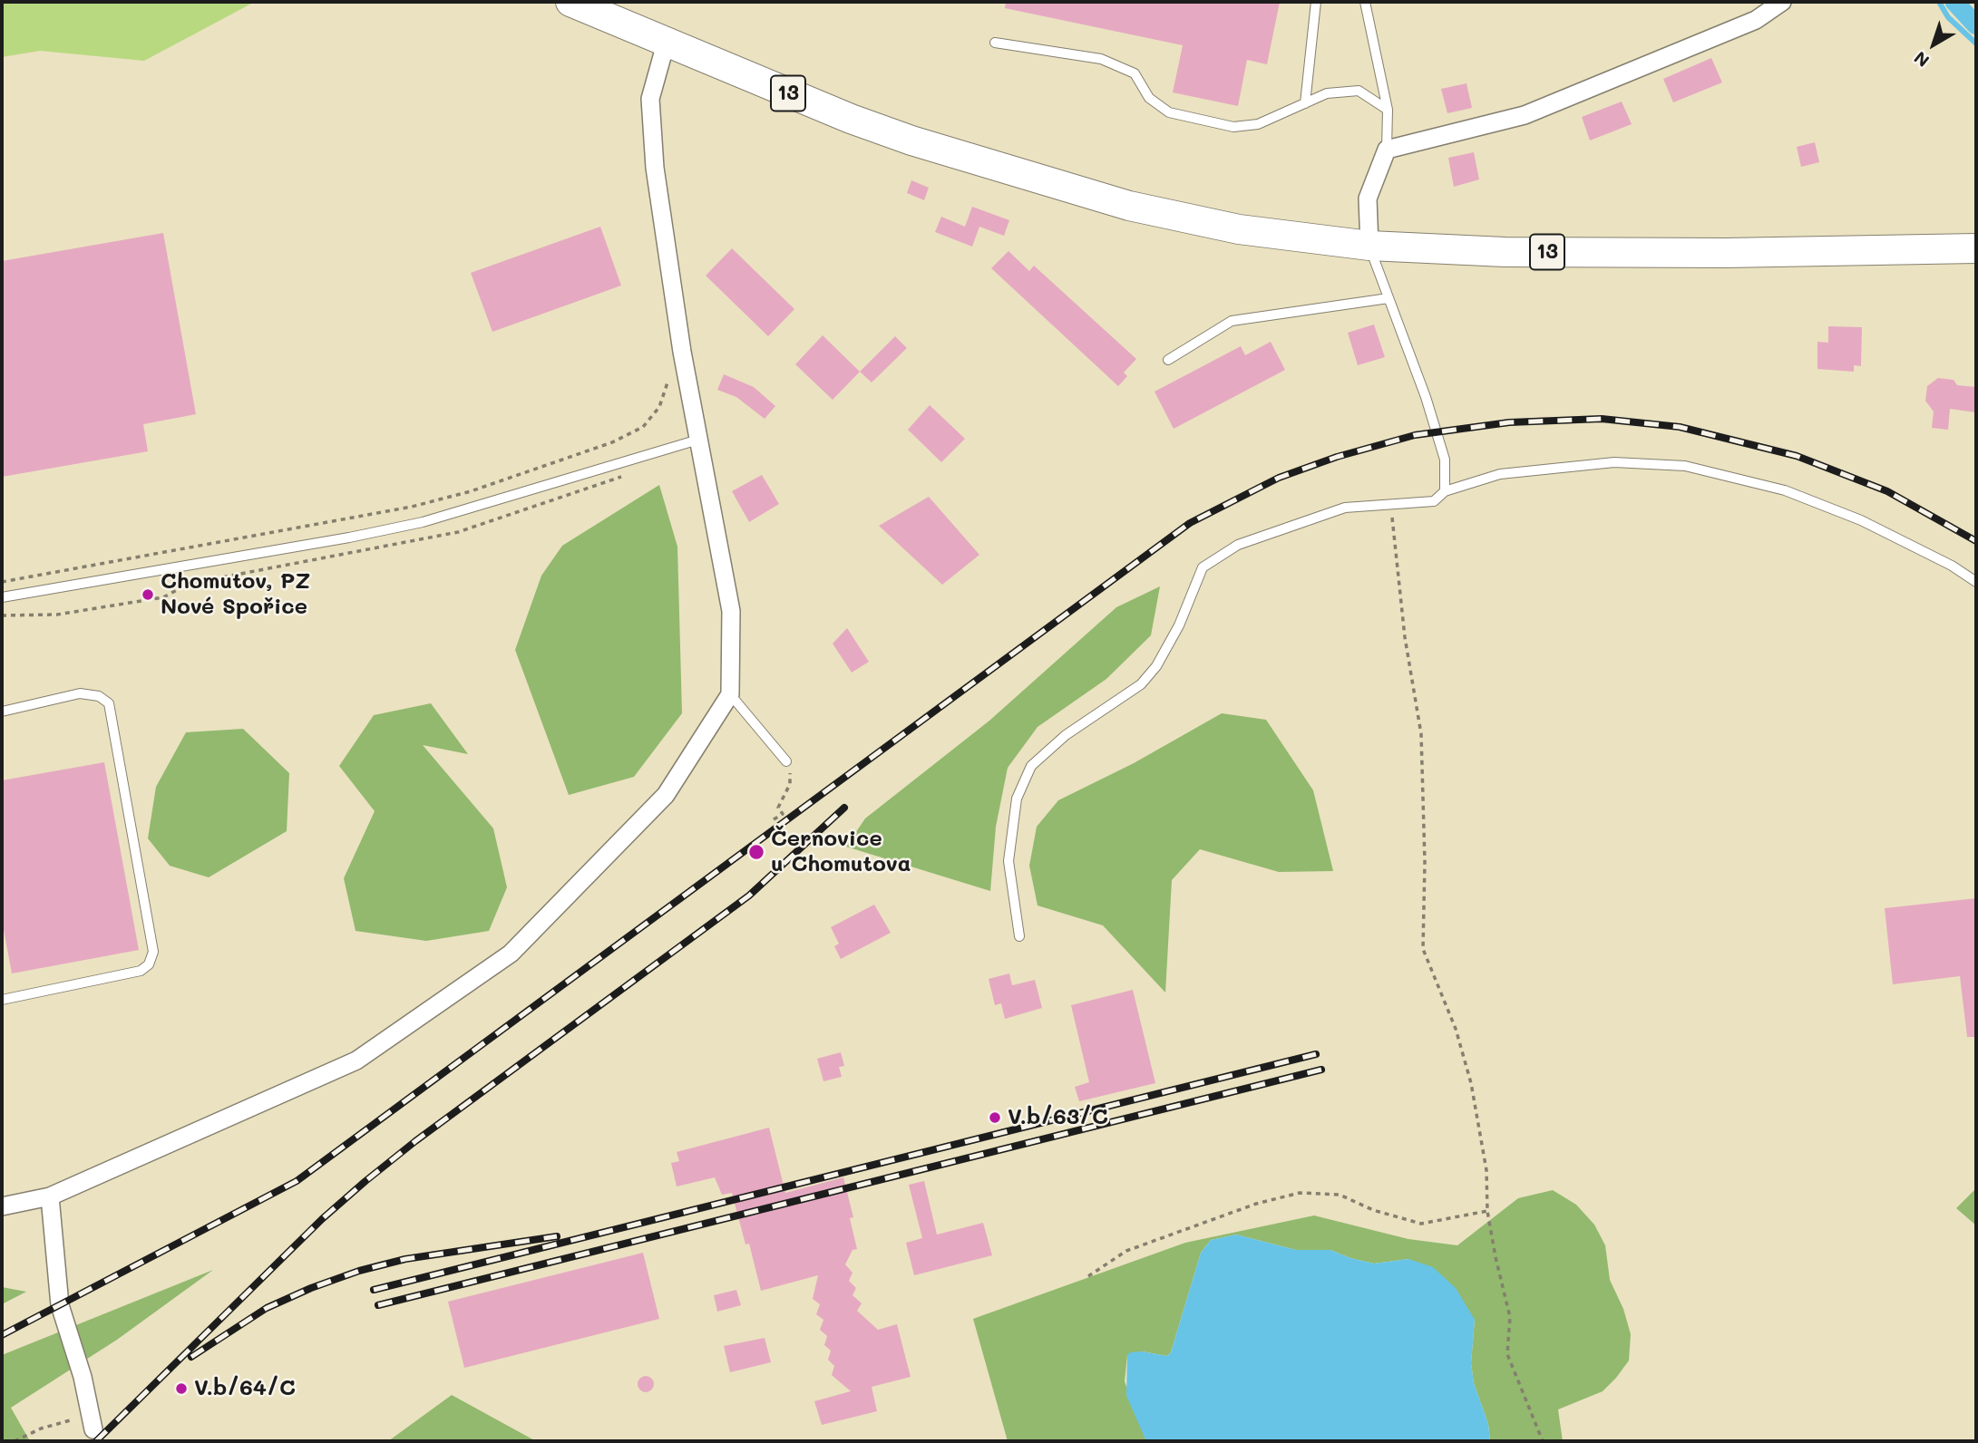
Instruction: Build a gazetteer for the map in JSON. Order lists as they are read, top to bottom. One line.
{"streets":{"main road":["13"]},"places":["Chomutov, PZ Nové Spořice","Černovice u Chomutova","V.b/63/C","V.b/64/C"],"north":"bottom left"}
